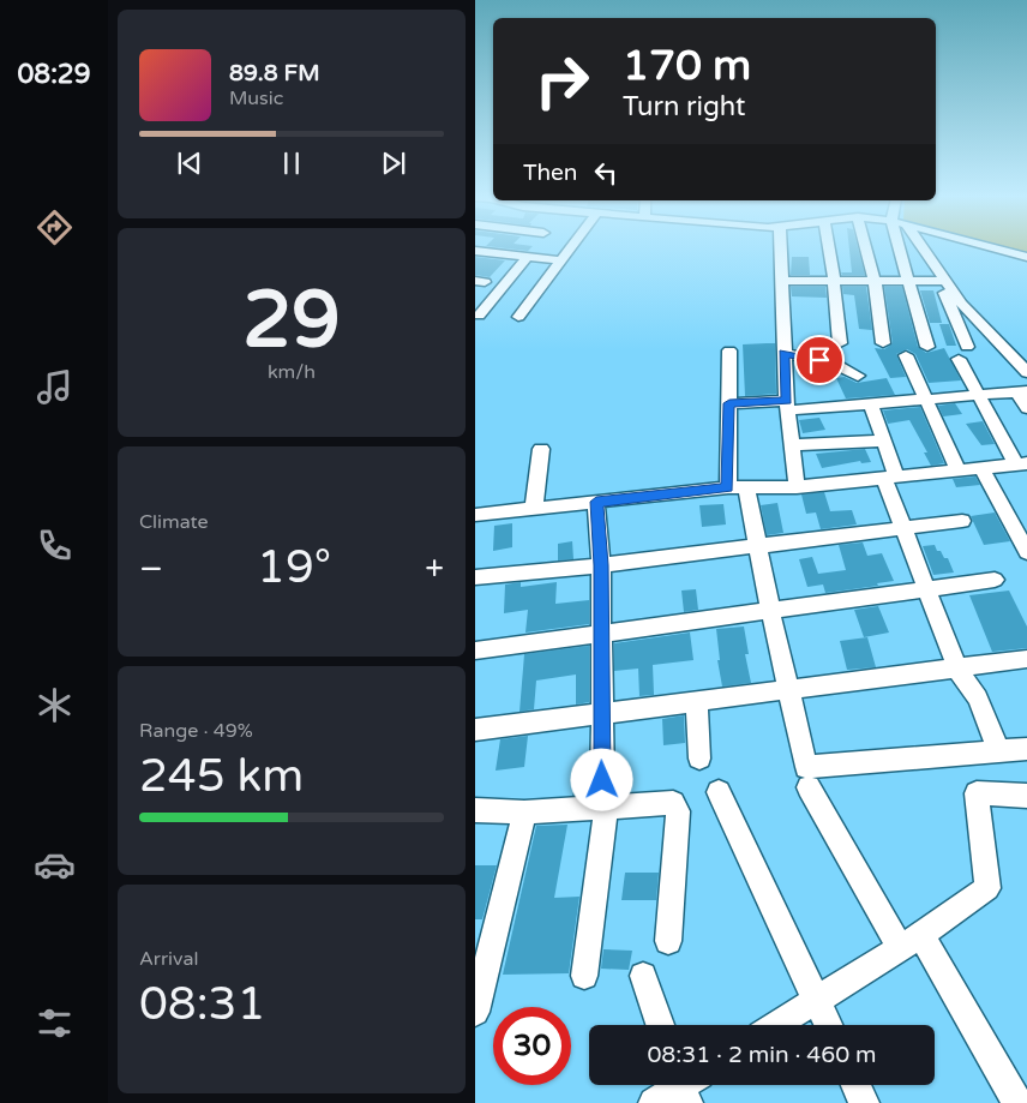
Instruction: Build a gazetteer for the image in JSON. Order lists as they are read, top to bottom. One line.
{"page":{"tabs":"08:29","turn":["170 m","Turn right"],"song":["89.8 FM","Music"],"then":"Then","tile":[["29","km/h"],"Climate",["Range · 49%","245 km"],["Arrival","08:31"]],"heat":["−","19°","+"],"limit":"30","trip":"08:31 · 2 min · 460 m"}}
